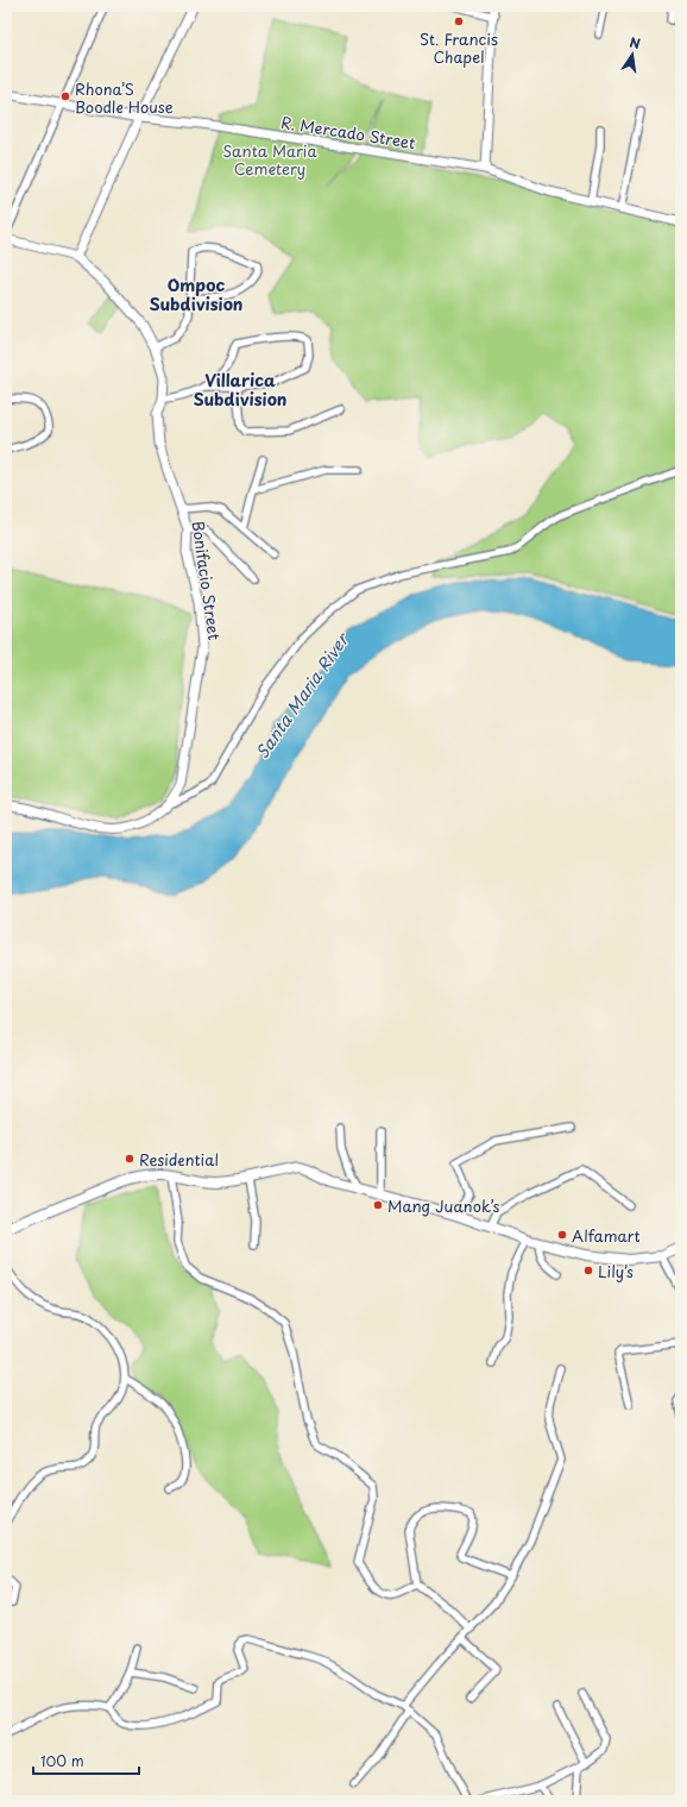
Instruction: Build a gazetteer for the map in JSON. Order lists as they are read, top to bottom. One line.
{"streets":{"street":["R. Mercado Street","Bonifacio Street"]},"districts":["Ompoc Subdivision","Villarica Subdivision"],"water":["Santa Maria River"],"parks":["Santa Maria Cemetery"],"places":["St. Francis Chapel","Rhona’S Boodle House","Residential","Mang Juanok’s","Alfamart","Lily’s"],"scale_bar":"100 m","north":"top"}
